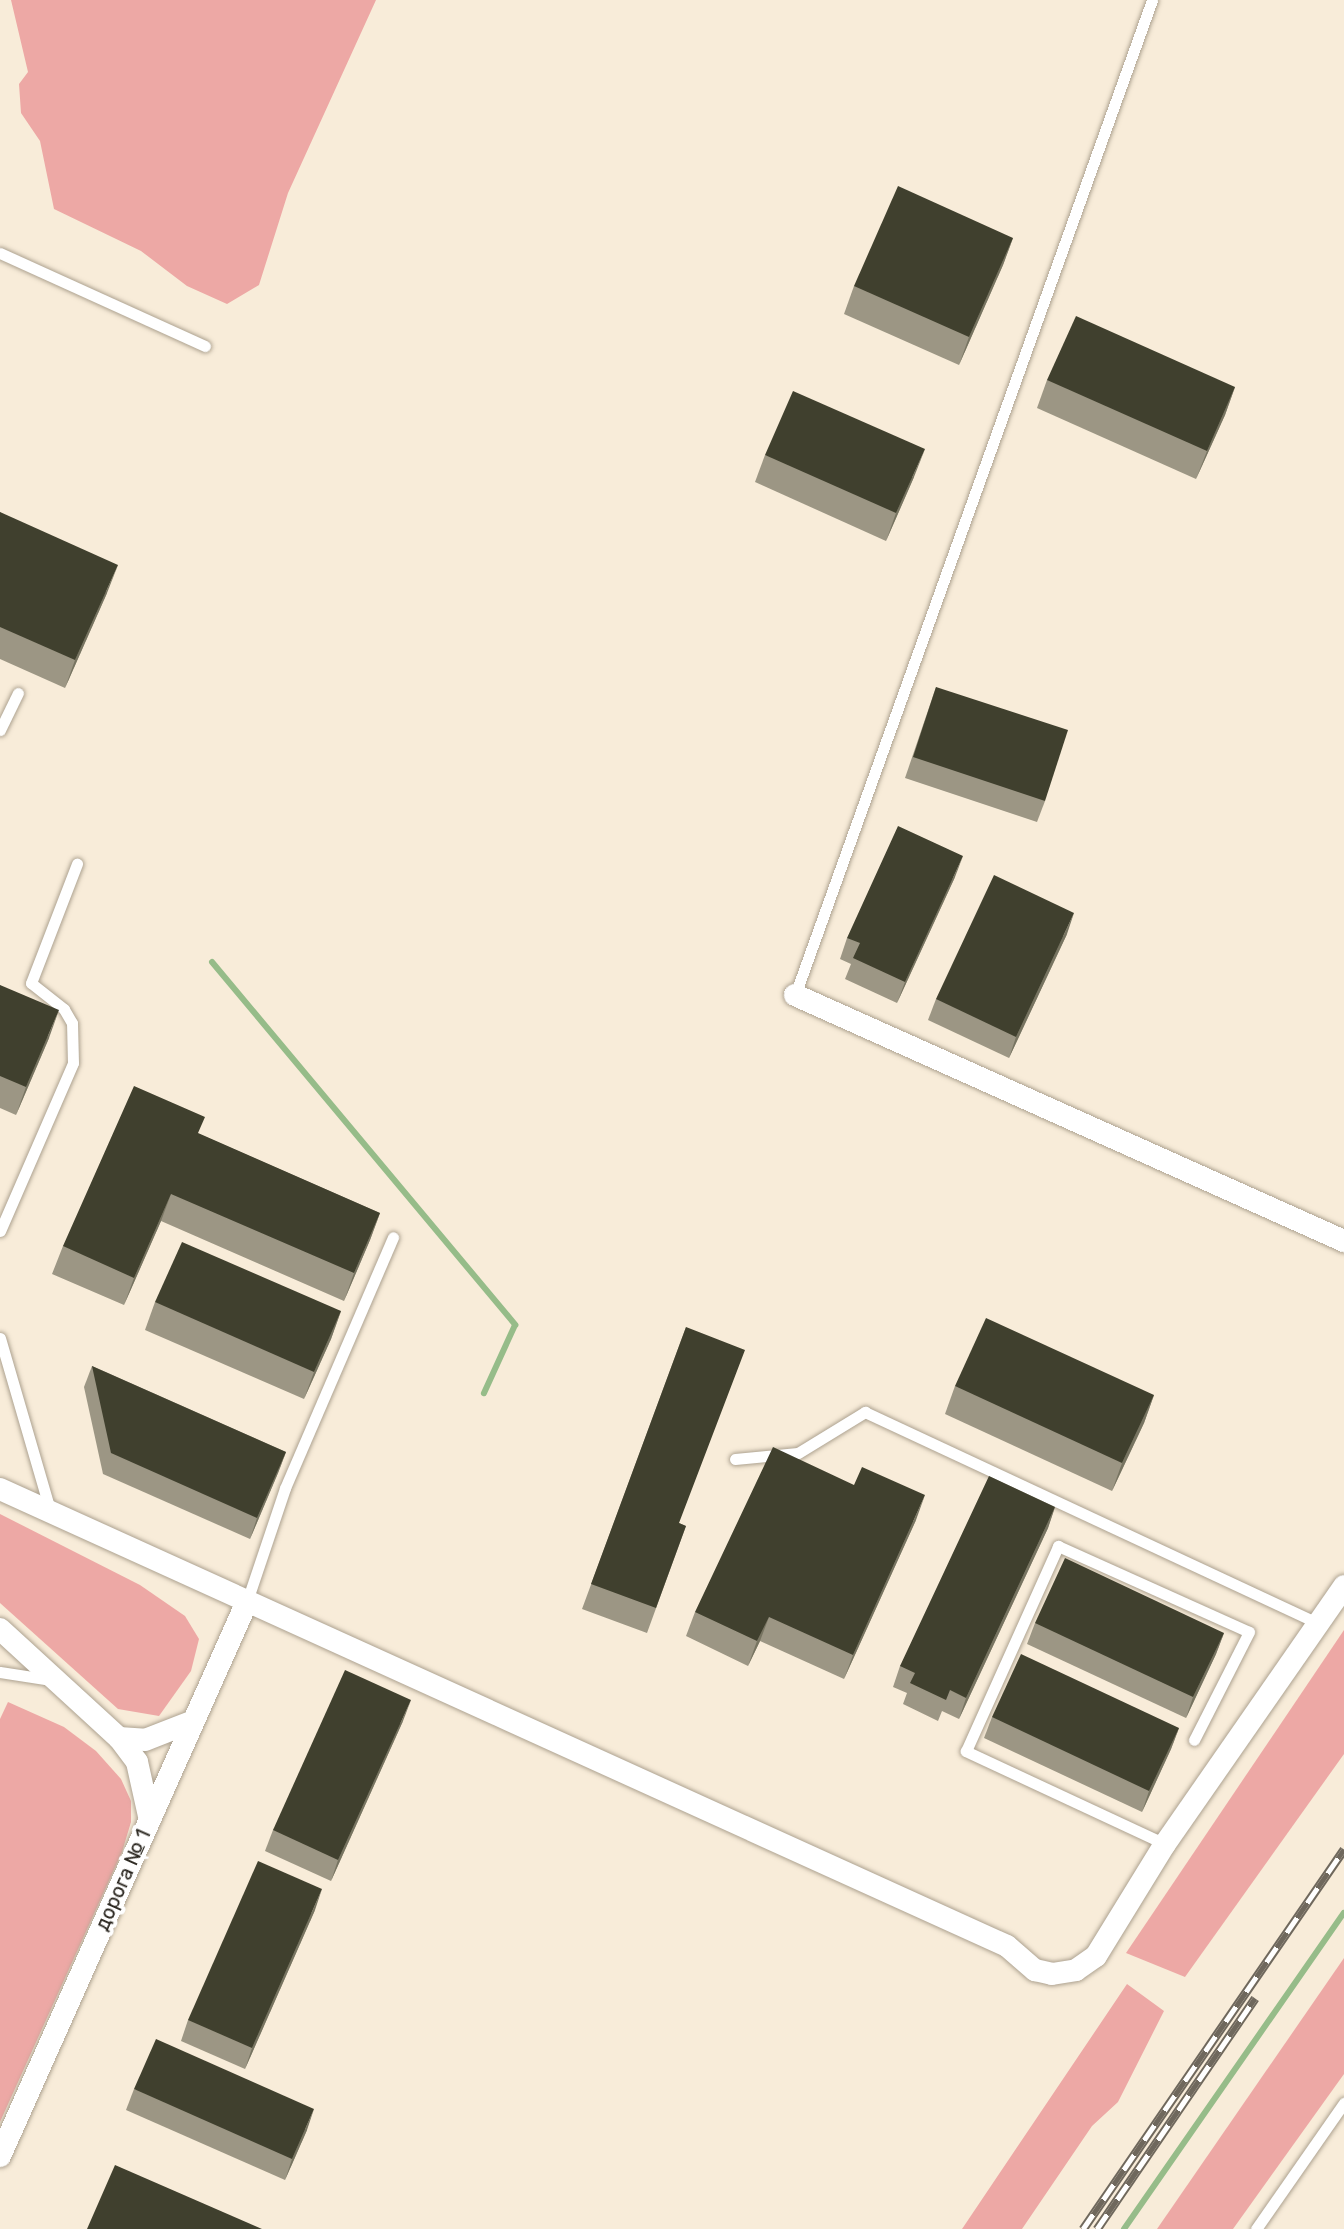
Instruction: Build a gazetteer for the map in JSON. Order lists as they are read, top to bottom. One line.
{"streets":{"street":["дорога № 1"]}}
